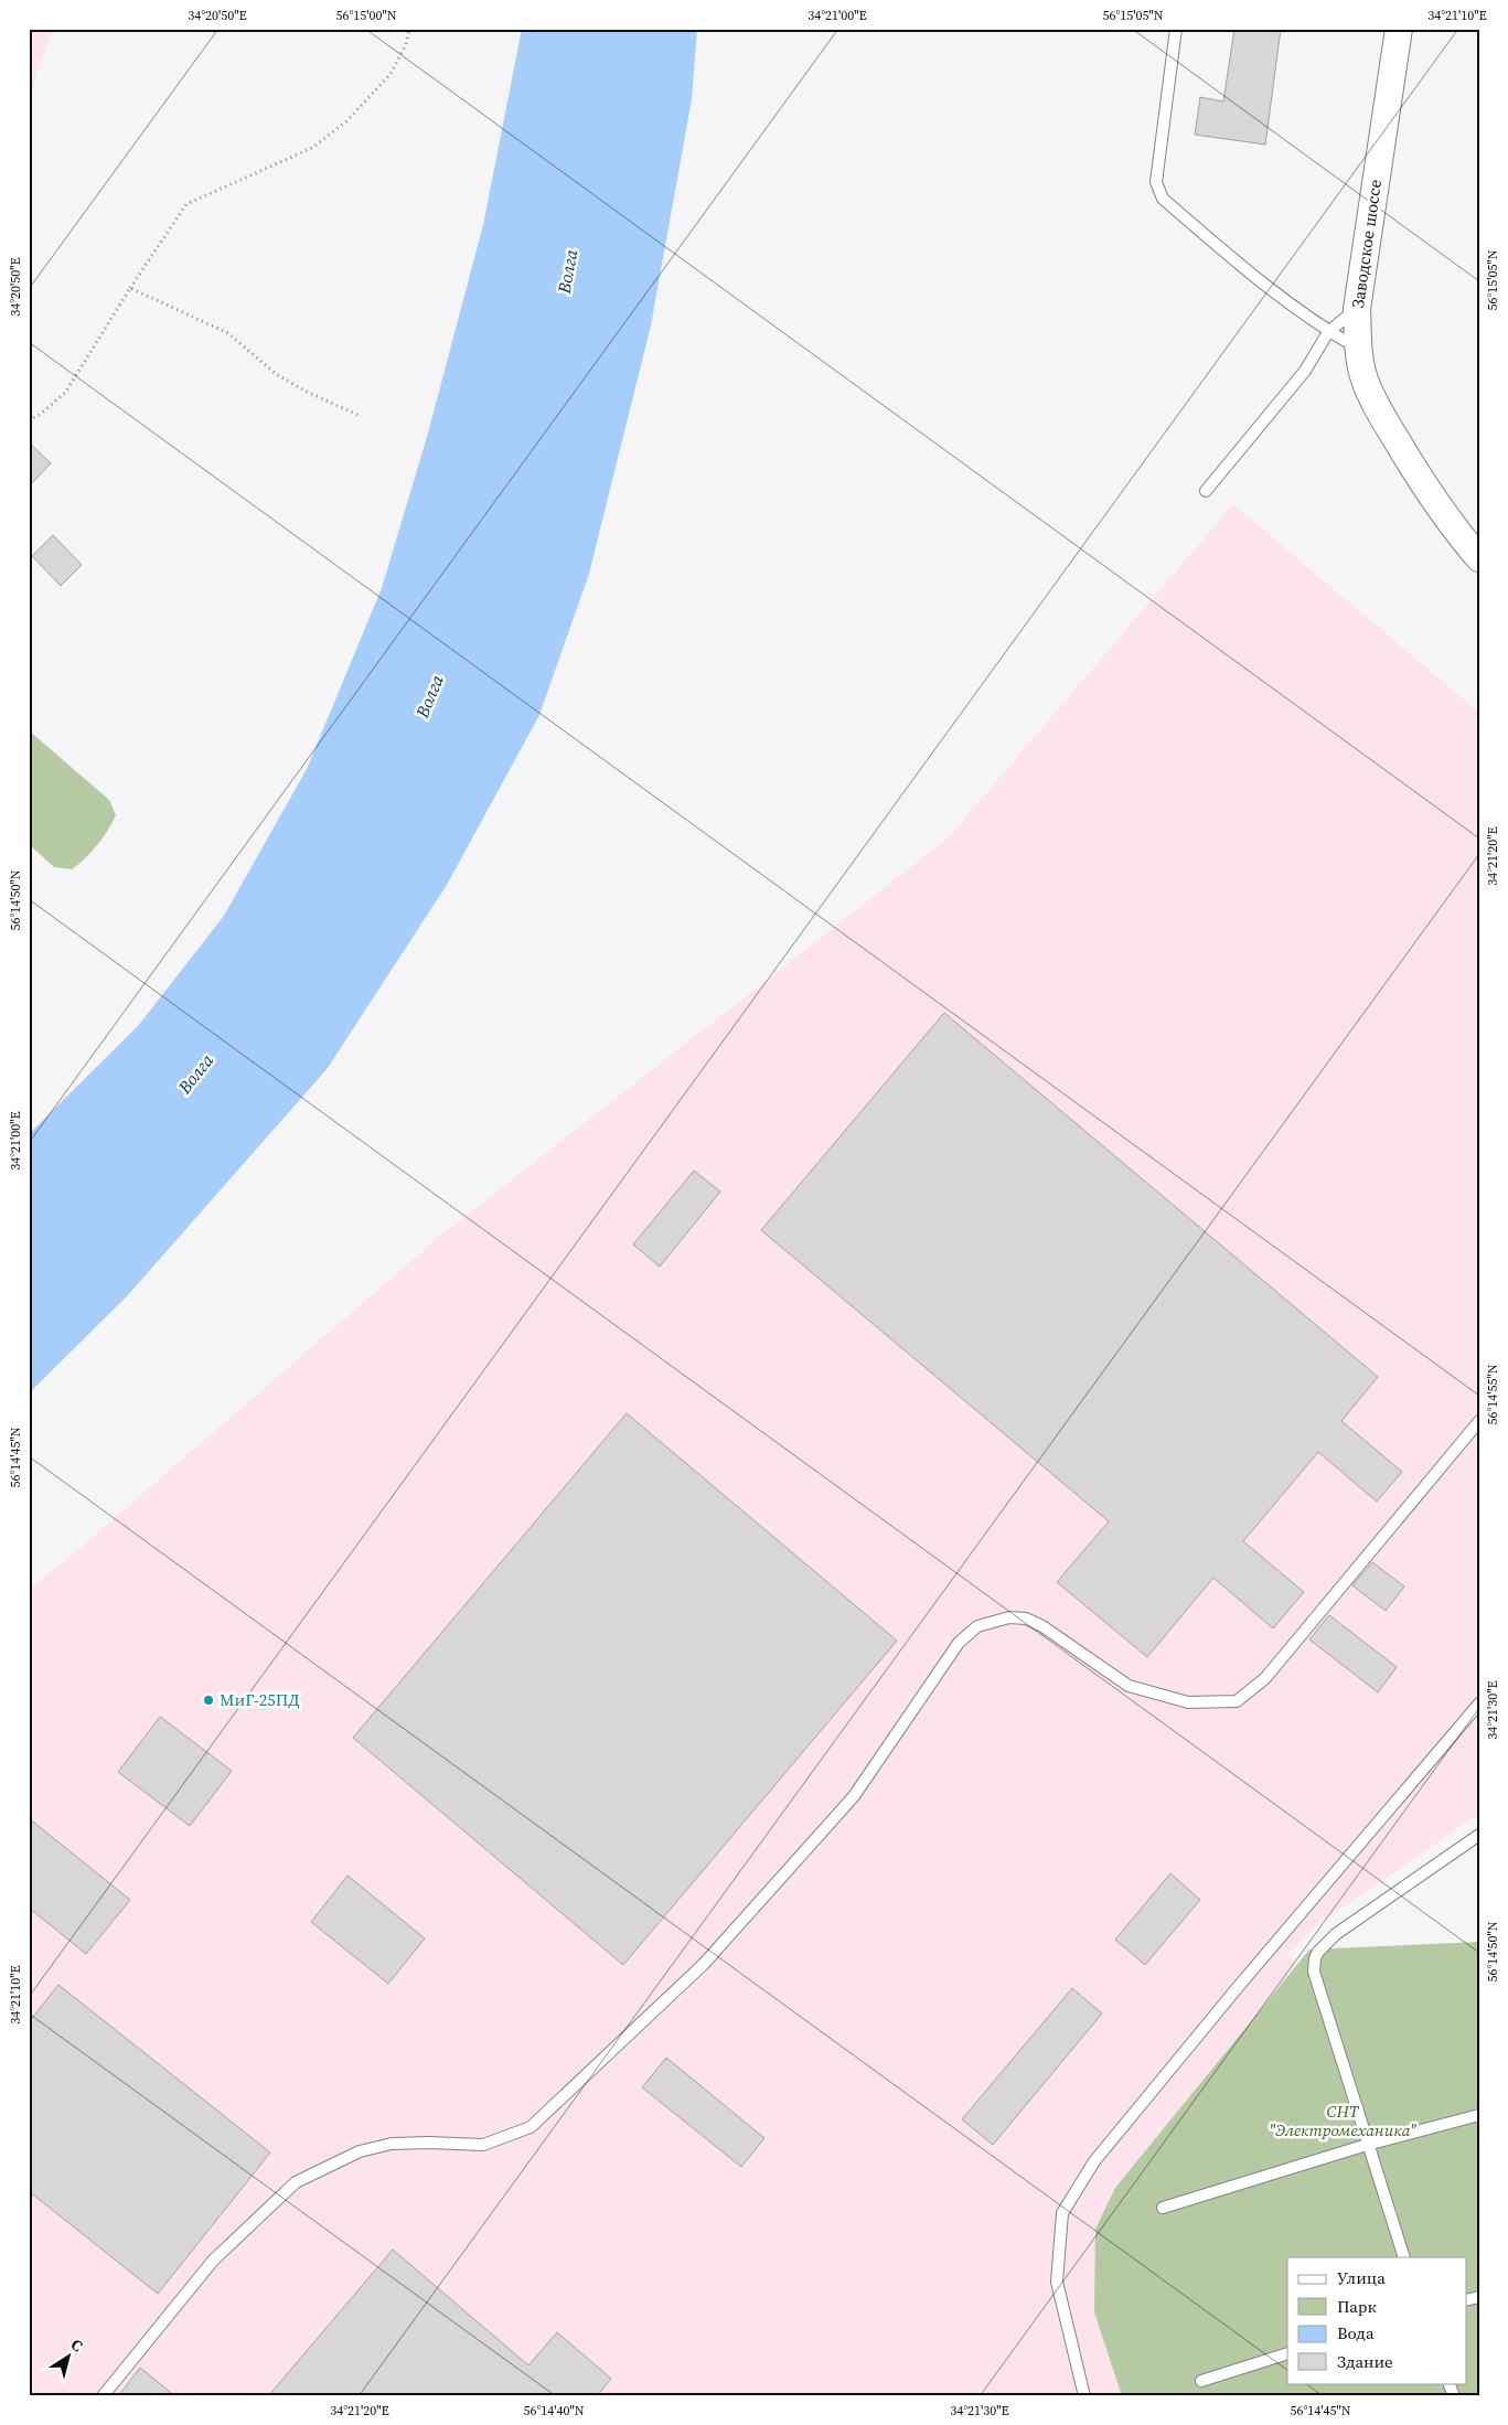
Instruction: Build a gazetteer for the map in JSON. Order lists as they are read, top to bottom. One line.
{"streets":{"street":["Заводское шоссе"]},"water":["Волга"],"parks":["СНТ \"Электромеханика\""],"places":["МиГ-25ПД"],"legend":["Улица","Парк","Вода","Здание"],"north":"top right","coordinates":["34°20'50\"E","56°15'00\"N","34°21'00\"E","56°15'05\"N","34°21'10\"E","34°21'20\"E","56°14'50\"N","56°14'55\"N","56°14'45\"N","34°21'30\"E","56°14'40\"N"]}
